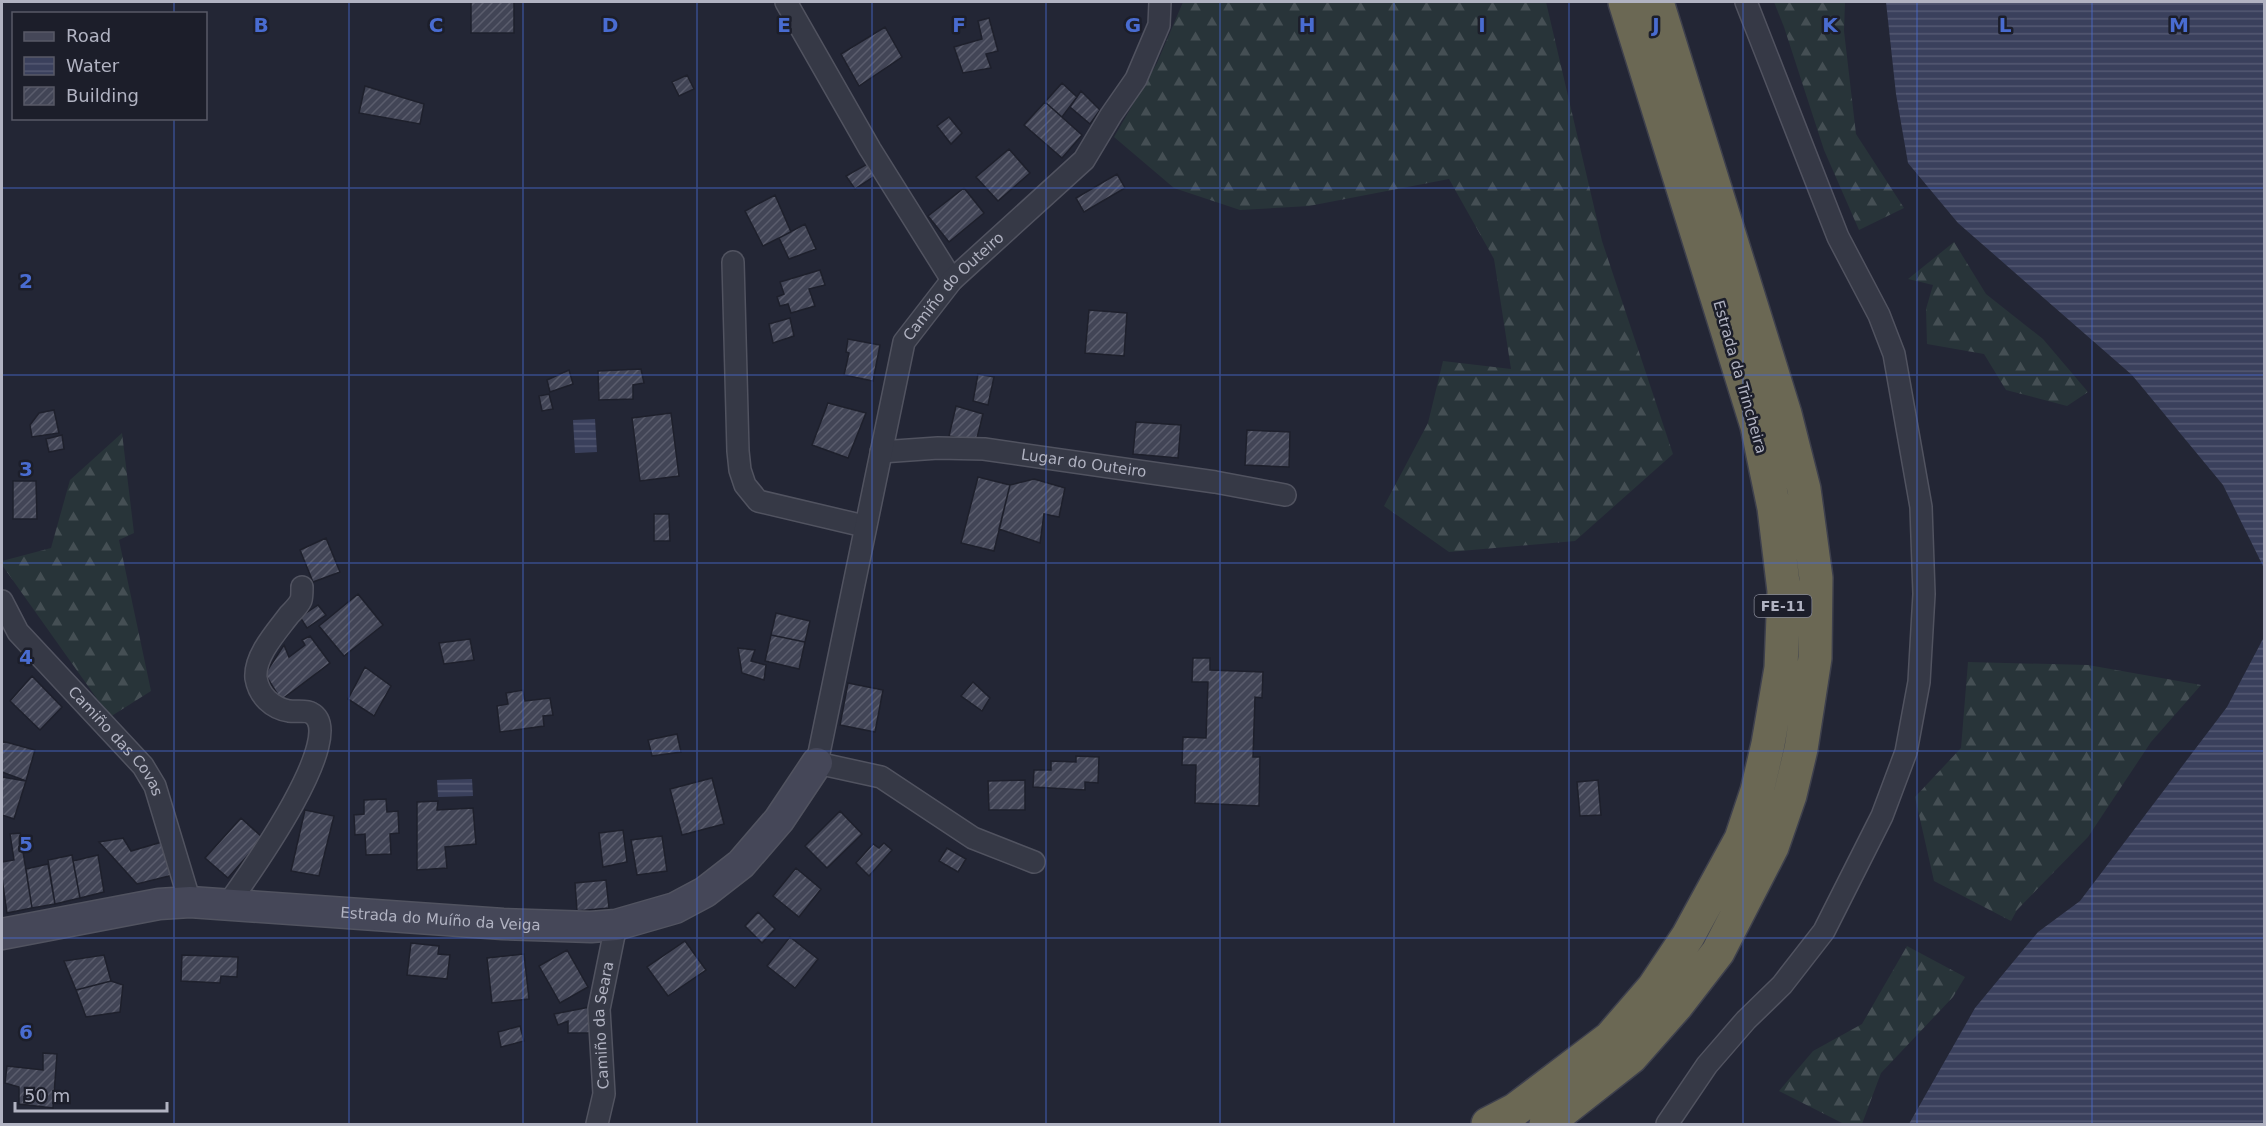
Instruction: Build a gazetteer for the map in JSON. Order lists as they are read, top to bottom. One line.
{"streets":{"highway":["Estrada da Trincheira","FE-11"],"street":["Camiño do Outeiro","Lugar do Outeiro","Camiño das Covas","Estrada do Muíño da Veiga","Camiño da Seara"]},"crossings":[["Camiño do Outeiro","Lugar do Outeiro"],["Camiño do Outeiro","Estrada do Muíño da Veiga"],["Camiño das Covas","Estrada do Muíño da Veiga"],["Estrada do Muíño da Veiga","Camiño da Seara"]],"legend":["Road","Water","Building"],"scale_bar":"50 m","grid":{"columns":["B","C","D","E","F","G","H","I","J","K","L","M"],"rows":["2","3","4","5","6"]}}
